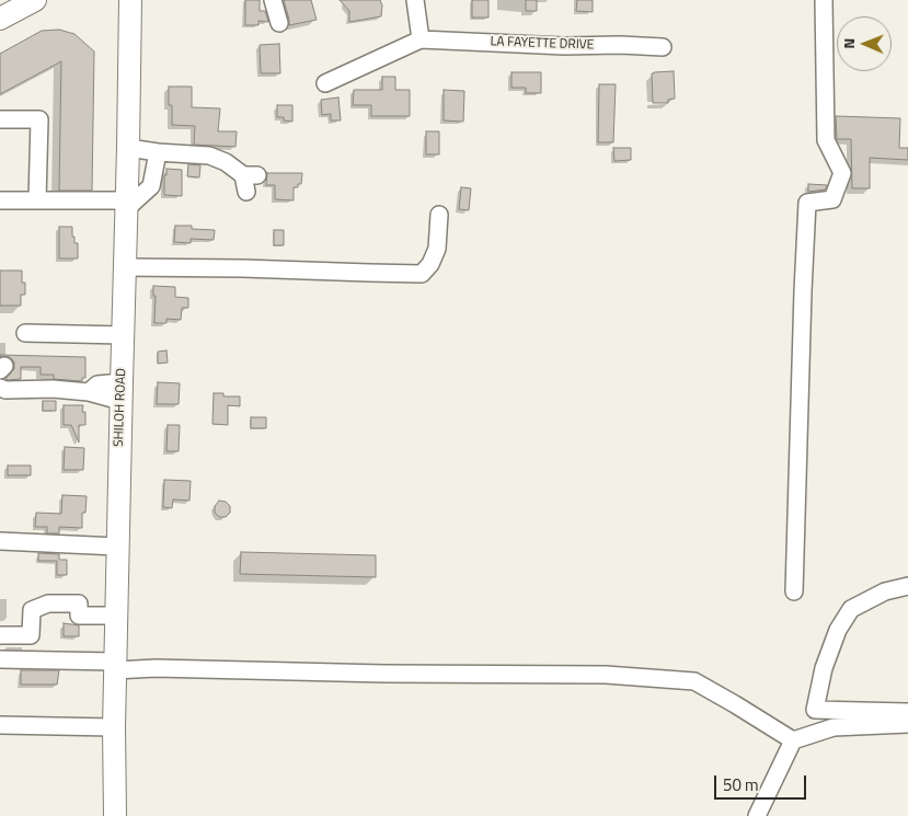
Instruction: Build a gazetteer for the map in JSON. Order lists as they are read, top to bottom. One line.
{"streets":{"main road":["SHILOH ROAD"],"street":["LA FAYETTE DRIVE"]},"scale_bar":"50 m","north":"left"}
